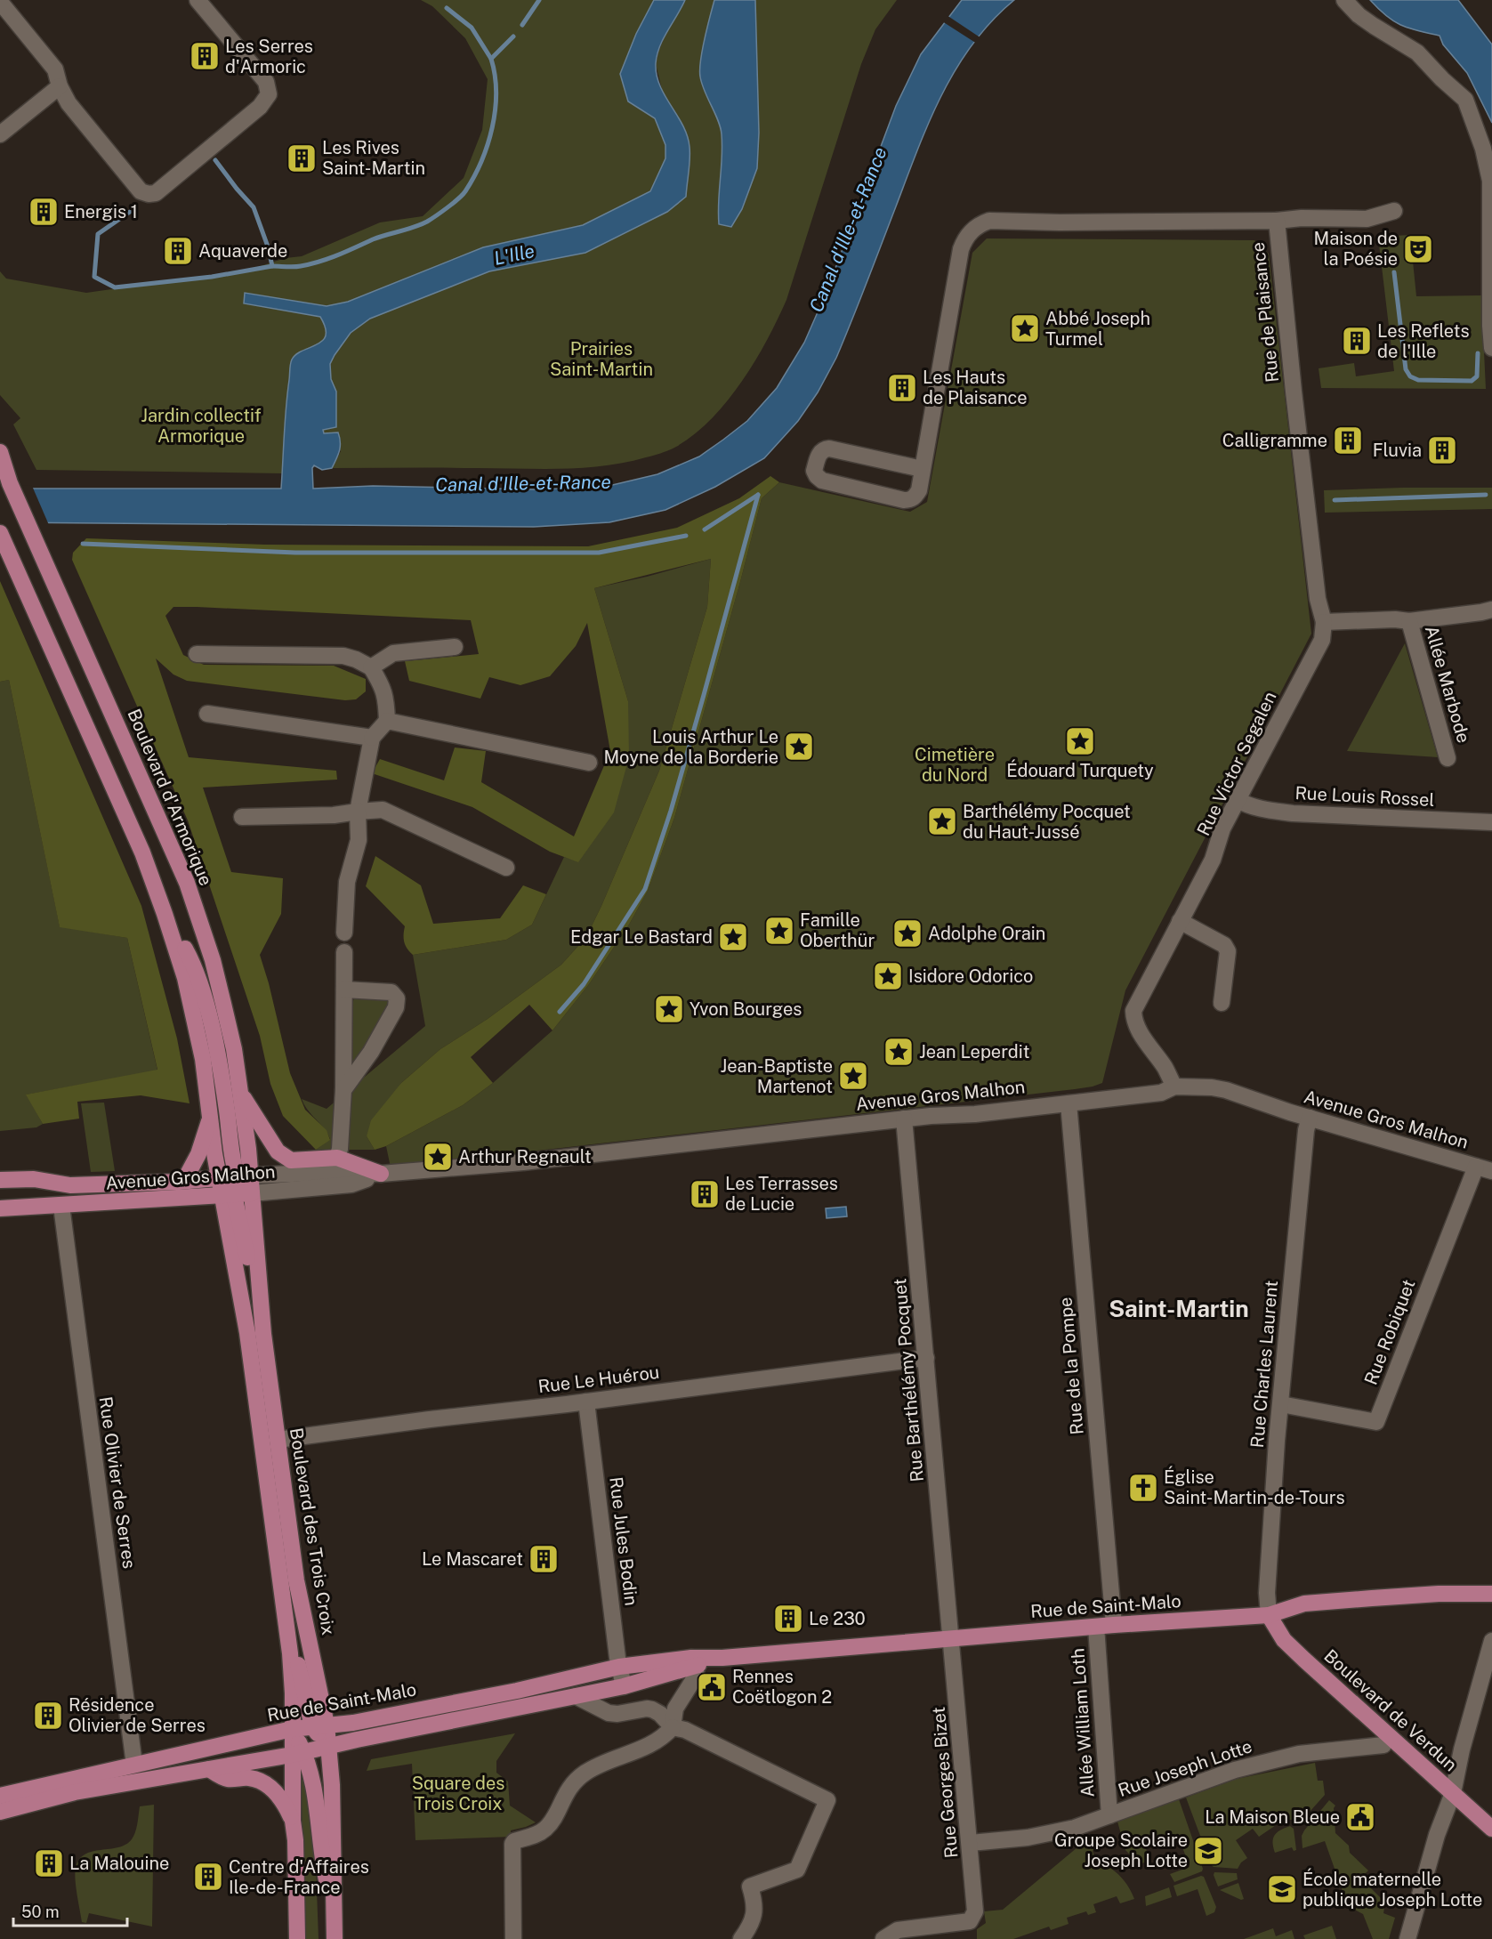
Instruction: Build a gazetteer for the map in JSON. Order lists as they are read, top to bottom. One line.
{"streets":{"main road":["Boulevard d'Armorique","Avenue Gros Malhon","Boulevard des Trois Croix","Rue de Saint-Malo","Boulevard de Verdun"],"street":["Rue de Plaisance","Allée Marbode","Rue Victor Segalen","Rue Louis Rossel","Rue Robiquet","Rue Charles Laurent","Rue de la Pompe","Rue Le Huérou","Rue Barthélémy Pocquet","Rue Olivier de Serres","Rue Jules Bodin","Allée William Loth","Rue Joseph Lotte","Rue Georges Bizet"]},"crossings":[["Rue de Plaisance","Rue Victor Segalen"],["Rue Victor Segalen","Rue Louis Rossel"],["Rue Victor Segalen","Avenue Gros Malhon"],["Boulevard d'Armorique","Avenue Gros Malhon"],["Boulevard d'Armorique","Boulevard des Trois Croix"],["Avenue Gros Malhon","Rue Robiquet"],["Avenue Gros Malhon","Rue Charles Laurent"],["Avenue Gros Malhon","Rue de la Pompe"],["Avenue Gros Malhon","Rue Barthélémy Pocquet"],["Avenue Gros Malhon","Rue Olivier de Serres"],["Avenue Gros Malhon","Boulevard des Trois Croix"],["Rue Robiquet","Rue Charles Laurent"],["Rue Charles Laurent","Rue de Saint-Malo"],["Rue Charles Laurent","Boulevard de Verdun"],["Rue de la Pompe","Rue de Saint-Malo"],["Rue Le Huérou","Rue Barthélémy Pocquet"],["Rue Le Huérou","Boulevard des Trois Croix"],["Rue Le Huérou","Rue Jules Bodin"],["Rue Barthélémy Pocquet","Rue de Saint-Malo"],["Rue Barthélémy Pocquet","Rue Georges Bizet"],["Rue Olivier de Serres","Rue de Saint-Malo"],["Boulevard des Trois Croix","Rue de Saint-Malo"],["Rue Jules Bodin","Rue de Saint-Malo"],["Rue de Saint-Malo","Boulevard de Verdun"],["Rue de Saint-Malo","Allée William Loth"],["Rue de Saint-Malo","Rue Georges Bizet"],["Allée William Loth","Rue Joseph Lotte"],["Rue Joseph Lotte","Rue Georges Bizet"]],"districts":["Saint-Martin"],"water":["Canal d'Ille-et-Rance","L'Ille"],"parks":["Prairies Saint-Martin","Jardin collectif Armorique","Cimetière du Nord","Square des Trois Croix"],"places":{"building":["Les Serres d'Armoric","Les Rives Saint-Martin","Energis 1","Aquaverde","Les Reflets de l'Ille","Les Hauts de Plaisance","Calligramme","Fluvia","Les Terrasses de Lucie","Le Mascaret","Le 230","Résidence Olivier de Serres","La Malouine","Centre d'Affaires Ile-de-France"],"theatre":["Maison de la Poésie"],"place":["Abbé Joseph Turmel","Édouard Turquety","Louis Arthur Le Moyne de la Borderie","Barthélémy Pocquet du Haut-Jussé","Famille Oberthür","Adolphe Orain","Edgar Le Bastard","Isidore Odorico","Yvon Bourges","Jean Leperdit","Jean-Baptiste Martenot","Arthur Regnault"],"church":["Église Saint-Martin-de-Tours"],"public building":["Rennes Coëtlogon 2","La Maison Bleue"],"school or university":["Groupe Scolaire Joseph Lotte","École maternelle publique Joseph Lotte"]},"scale_bar":"50 m"}
